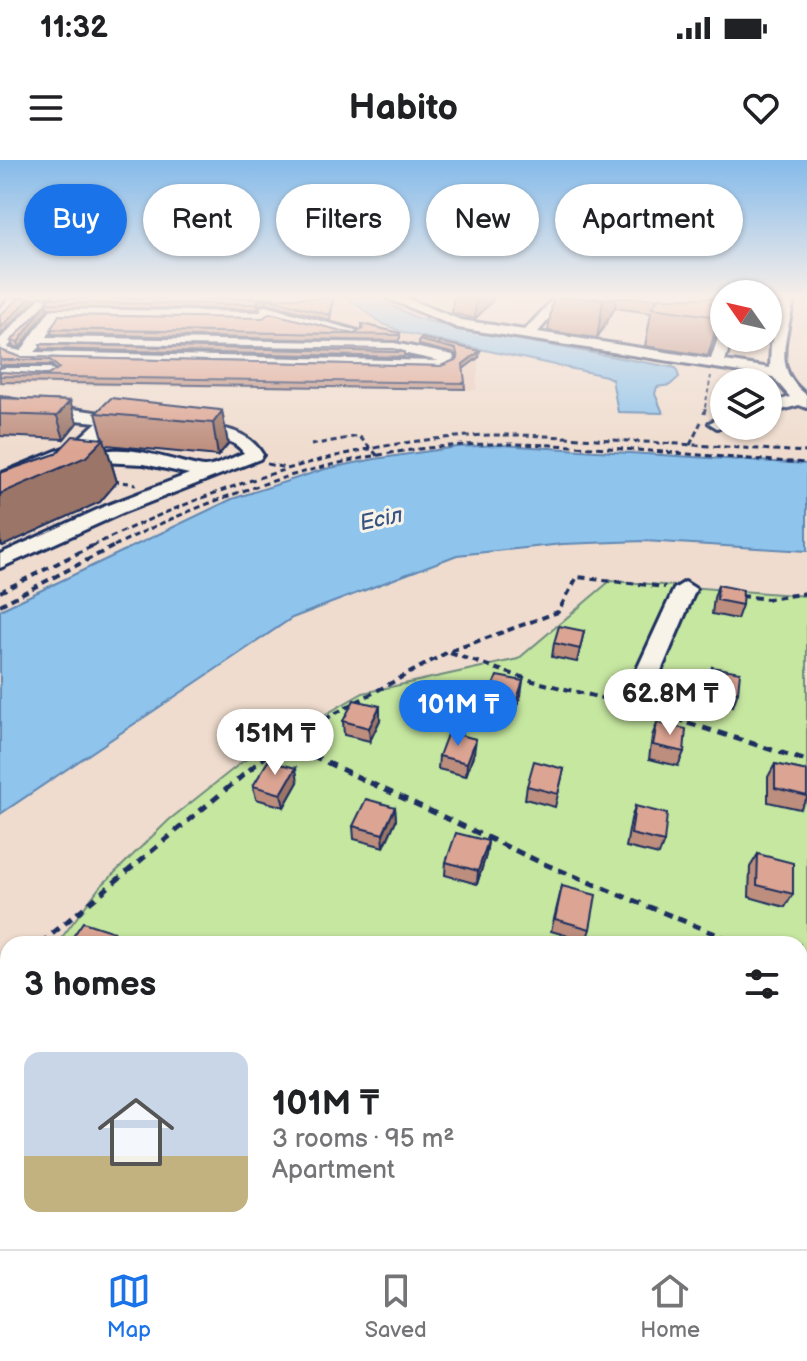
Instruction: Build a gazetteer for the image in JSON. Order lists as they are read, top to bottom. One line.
{"water":["Есіл"],"north":"top left","page":{"status":"11:32","header":"Habito","chip":["Buy","Rent","Filters","New","Apartment"],"price":["62.8M ₸","101M ₸","151M ₸"],"heading":"3 homes","list":[{"name":"101M ₸","note":"3 rooms · 95 m² · Apartment"}],"tabs":["Map","Saved","Home"]}}
